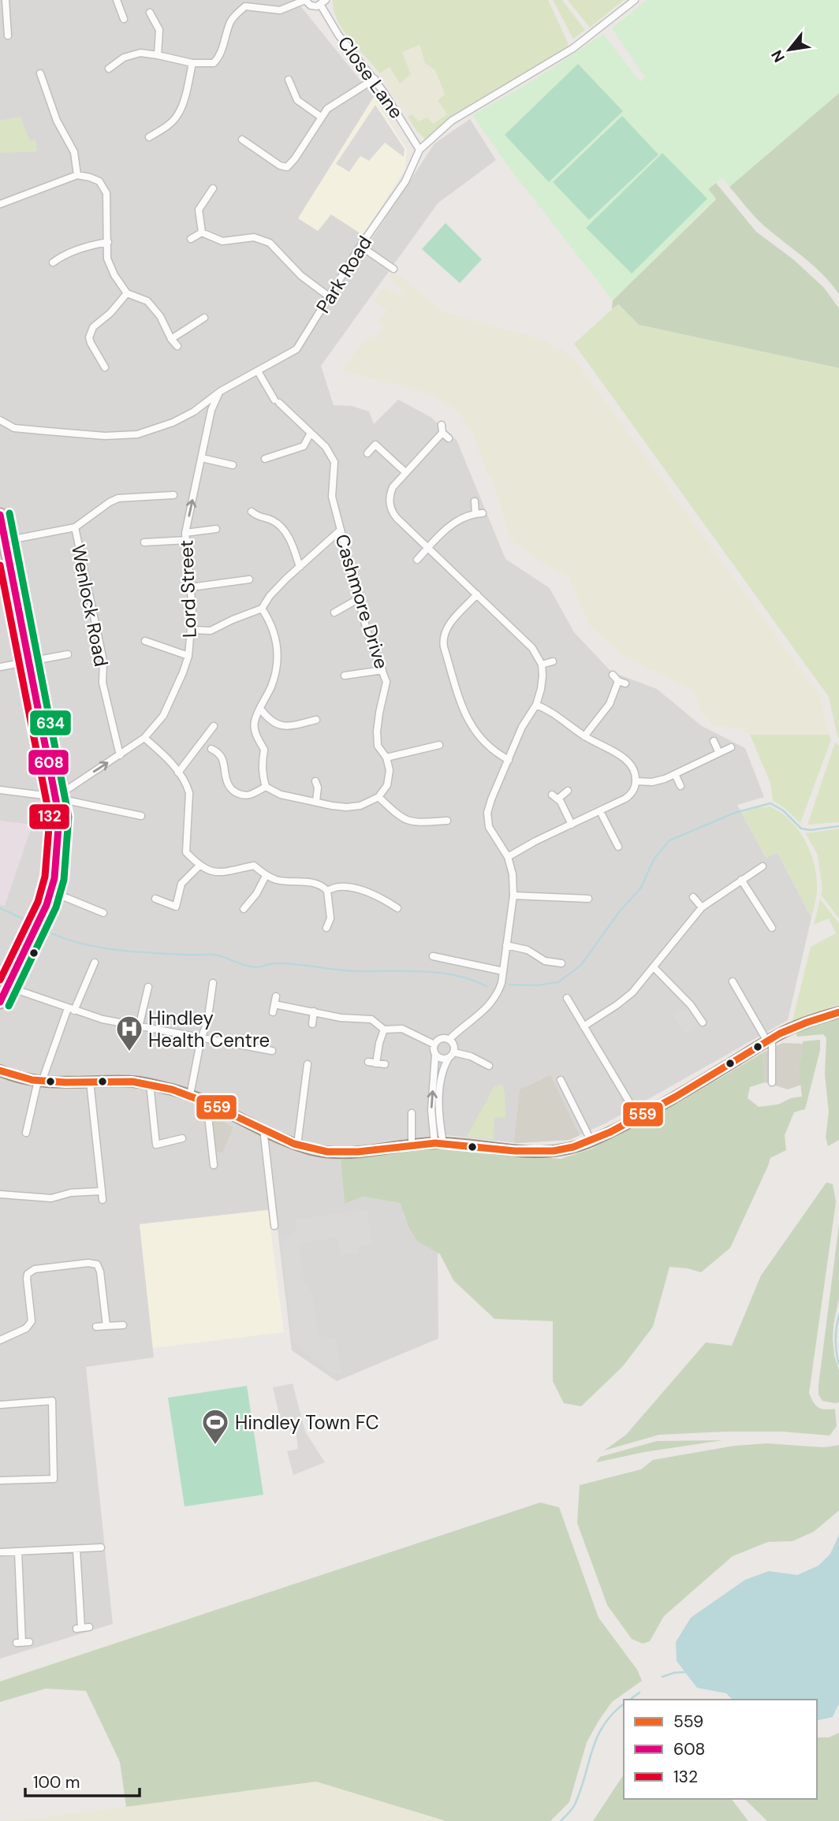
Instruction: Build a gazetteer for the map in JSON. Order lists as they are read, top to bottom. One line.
{"streets":{"street":["Close Lane","Park Road","Lord Street","Cashmore Drive","Wenlock Road"]},"crossings":[["Close Lane","Park Road"],["Park Road","Lord Street"],["Park Road","Cashmore Drive"],["Lord Street","Wenlock Road"]],"places":{"hospital":["Hindley Health Centre"],"sports":["Hindley Town FC"]},"lines":["transit line 634","transit line 608","transit line 132","transit line 559"],"legend":["559","608","132"],"scale_bar":"100 m","north":"bottom left"}
